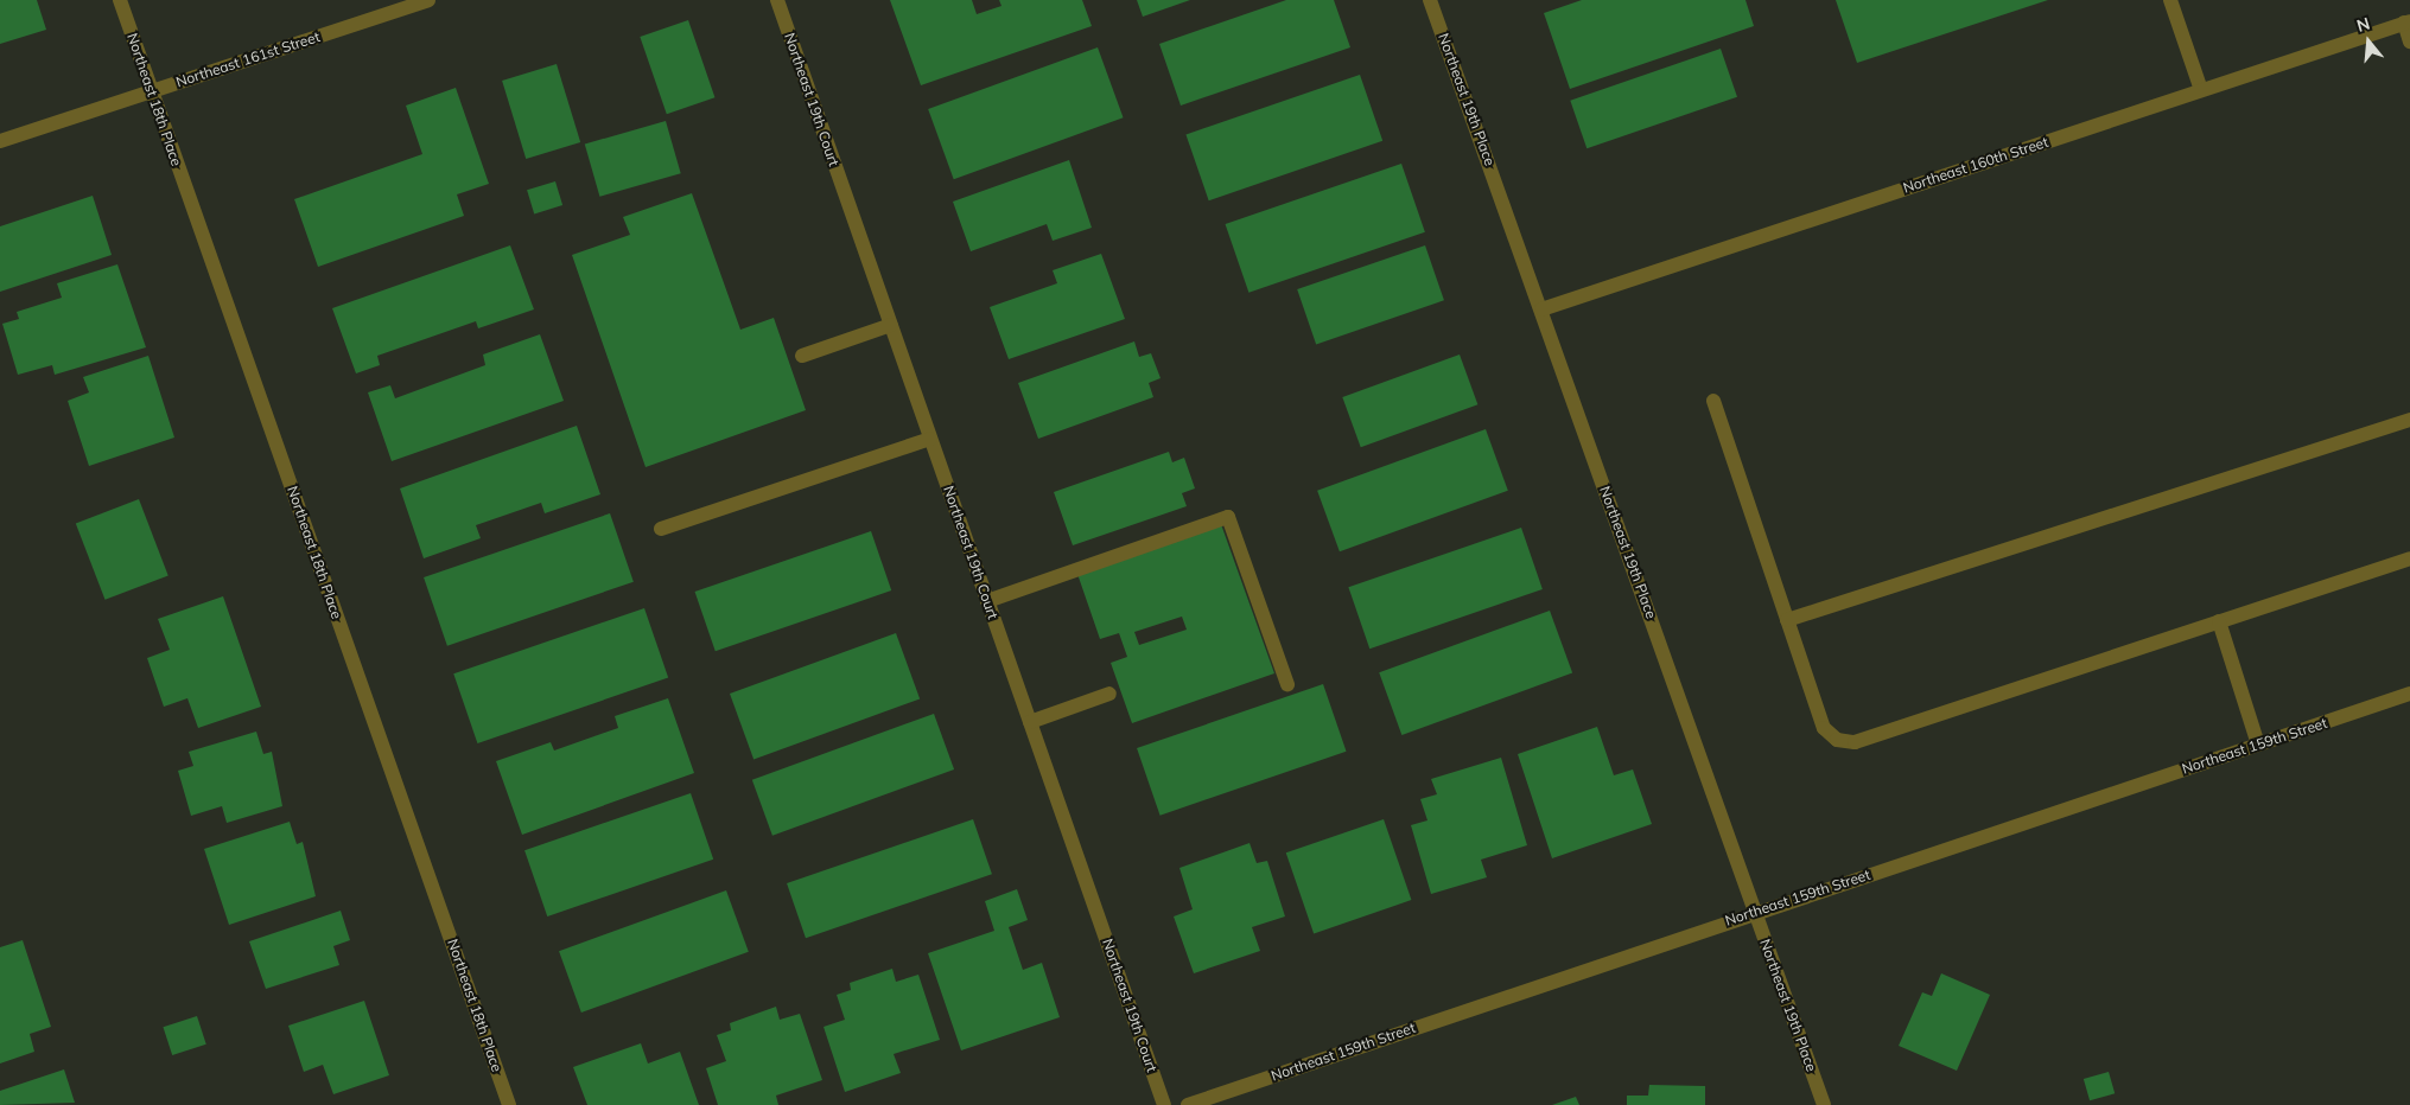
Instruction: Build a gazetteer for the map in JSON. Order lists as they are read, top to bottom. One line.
{"streets":{"street":["Northeast 161st Street","Northeast 18th Place","Northeast 19th Court","Northeast 19th Place","Northeast 160th Street","Northeast 159th Street"]},"crossings":[["Northeast 161st Street","Northeast 18th Place"],["Northeast 19th Place","Northeast 160th Street"],["Northeast 19th Place","Northeast 159th Street"]],"north":"top"}
